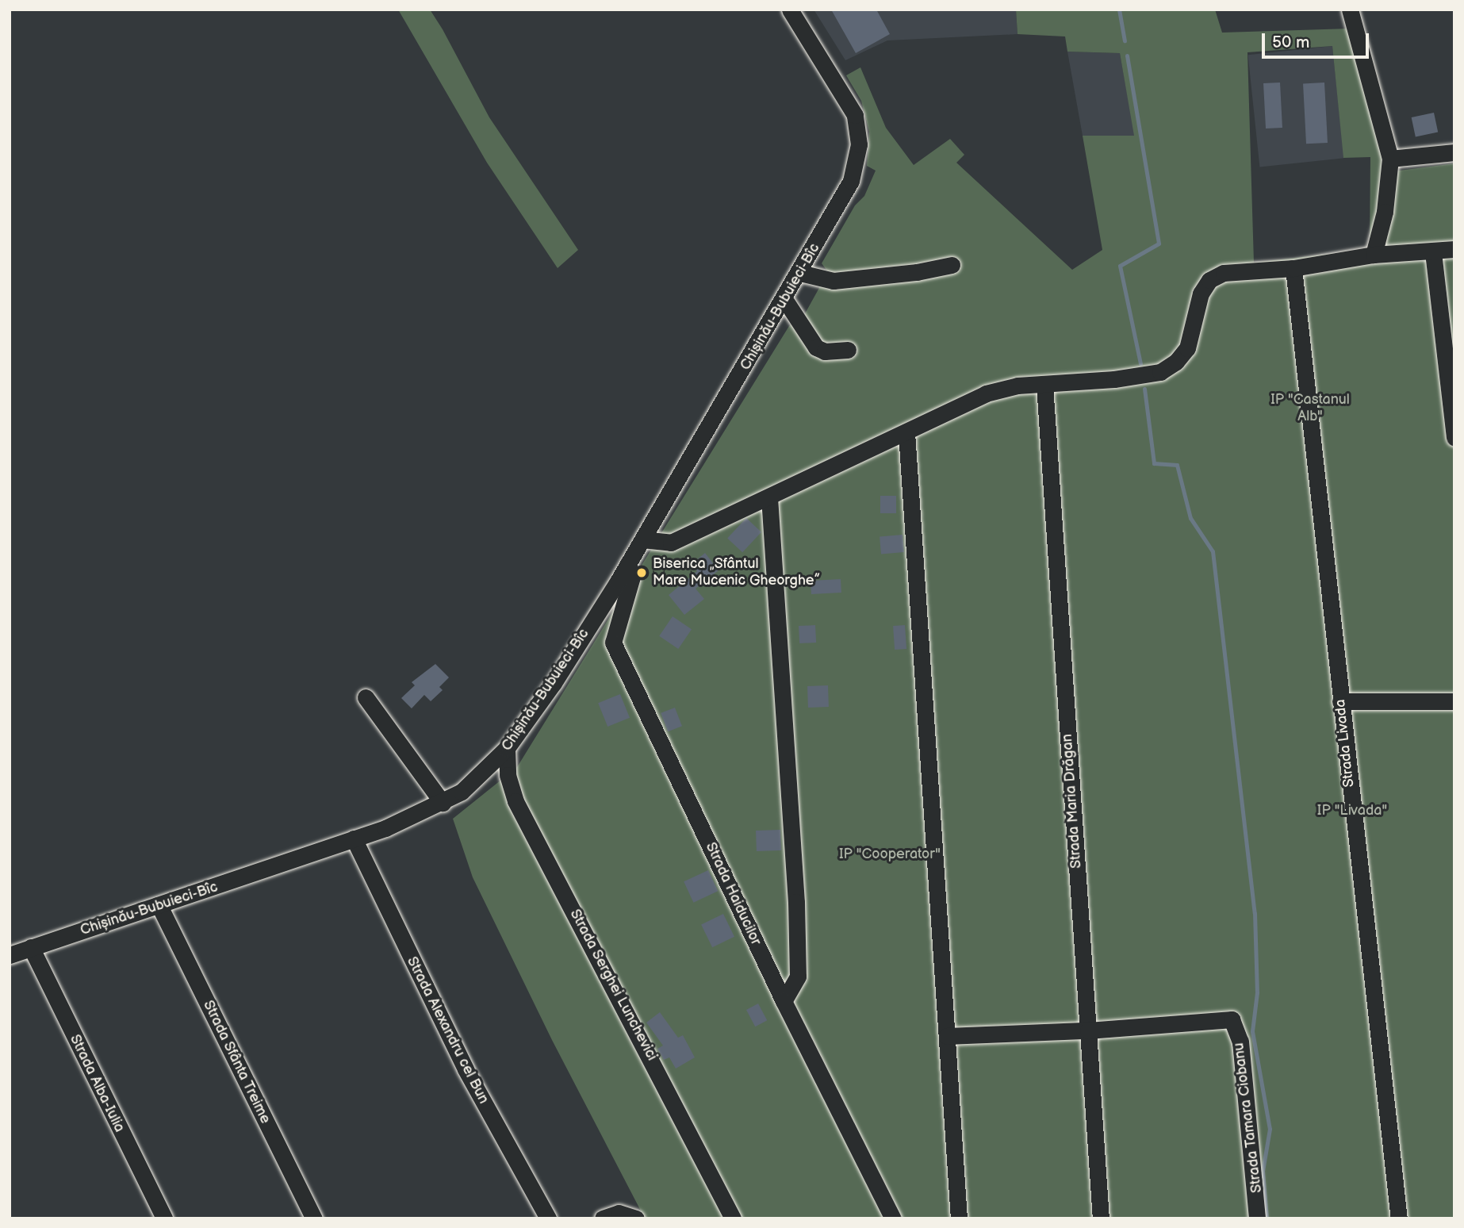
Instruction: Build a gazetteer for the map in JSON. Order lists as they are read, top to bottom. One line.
{"streets":{"street":["Chișinău-Bubuieci-Bîc","Strada Livada","Strada Maria Drăgan","Strada Haiducilor","Strada Serghei Lunchevici","Strada Alexandru cel Bun","Strada Sfânta Treime","Strada Alba-Iulia","Strada Tamara Ciobanu"]},"crossings":[["Chișinău-Bubuieci-Bîc","Strada Haiducilor"],["Chișinău-Bubuieci-Bîc","Strada Serghei Lunchevici"],["Chișinău-Bubuieci-Bîc","Strada Alexandru cel Bun"],["Chișinău-Bubuieci-Bîc","Strada Sfânta Treime"],["Chișinău-Bubuieci-Bîc","Strada Alba-Iulia"],["Strada Maria Drăgan","Strada Tamara Ciobanu"]],"parks":["IP \"Castanul Alb\"","IP \"Livada\"","IP \"Cooperator\""],"places":["Biserica „Sfântul Mare Mucenic Gheorghe”"],"scale_bar":"50 m"}
